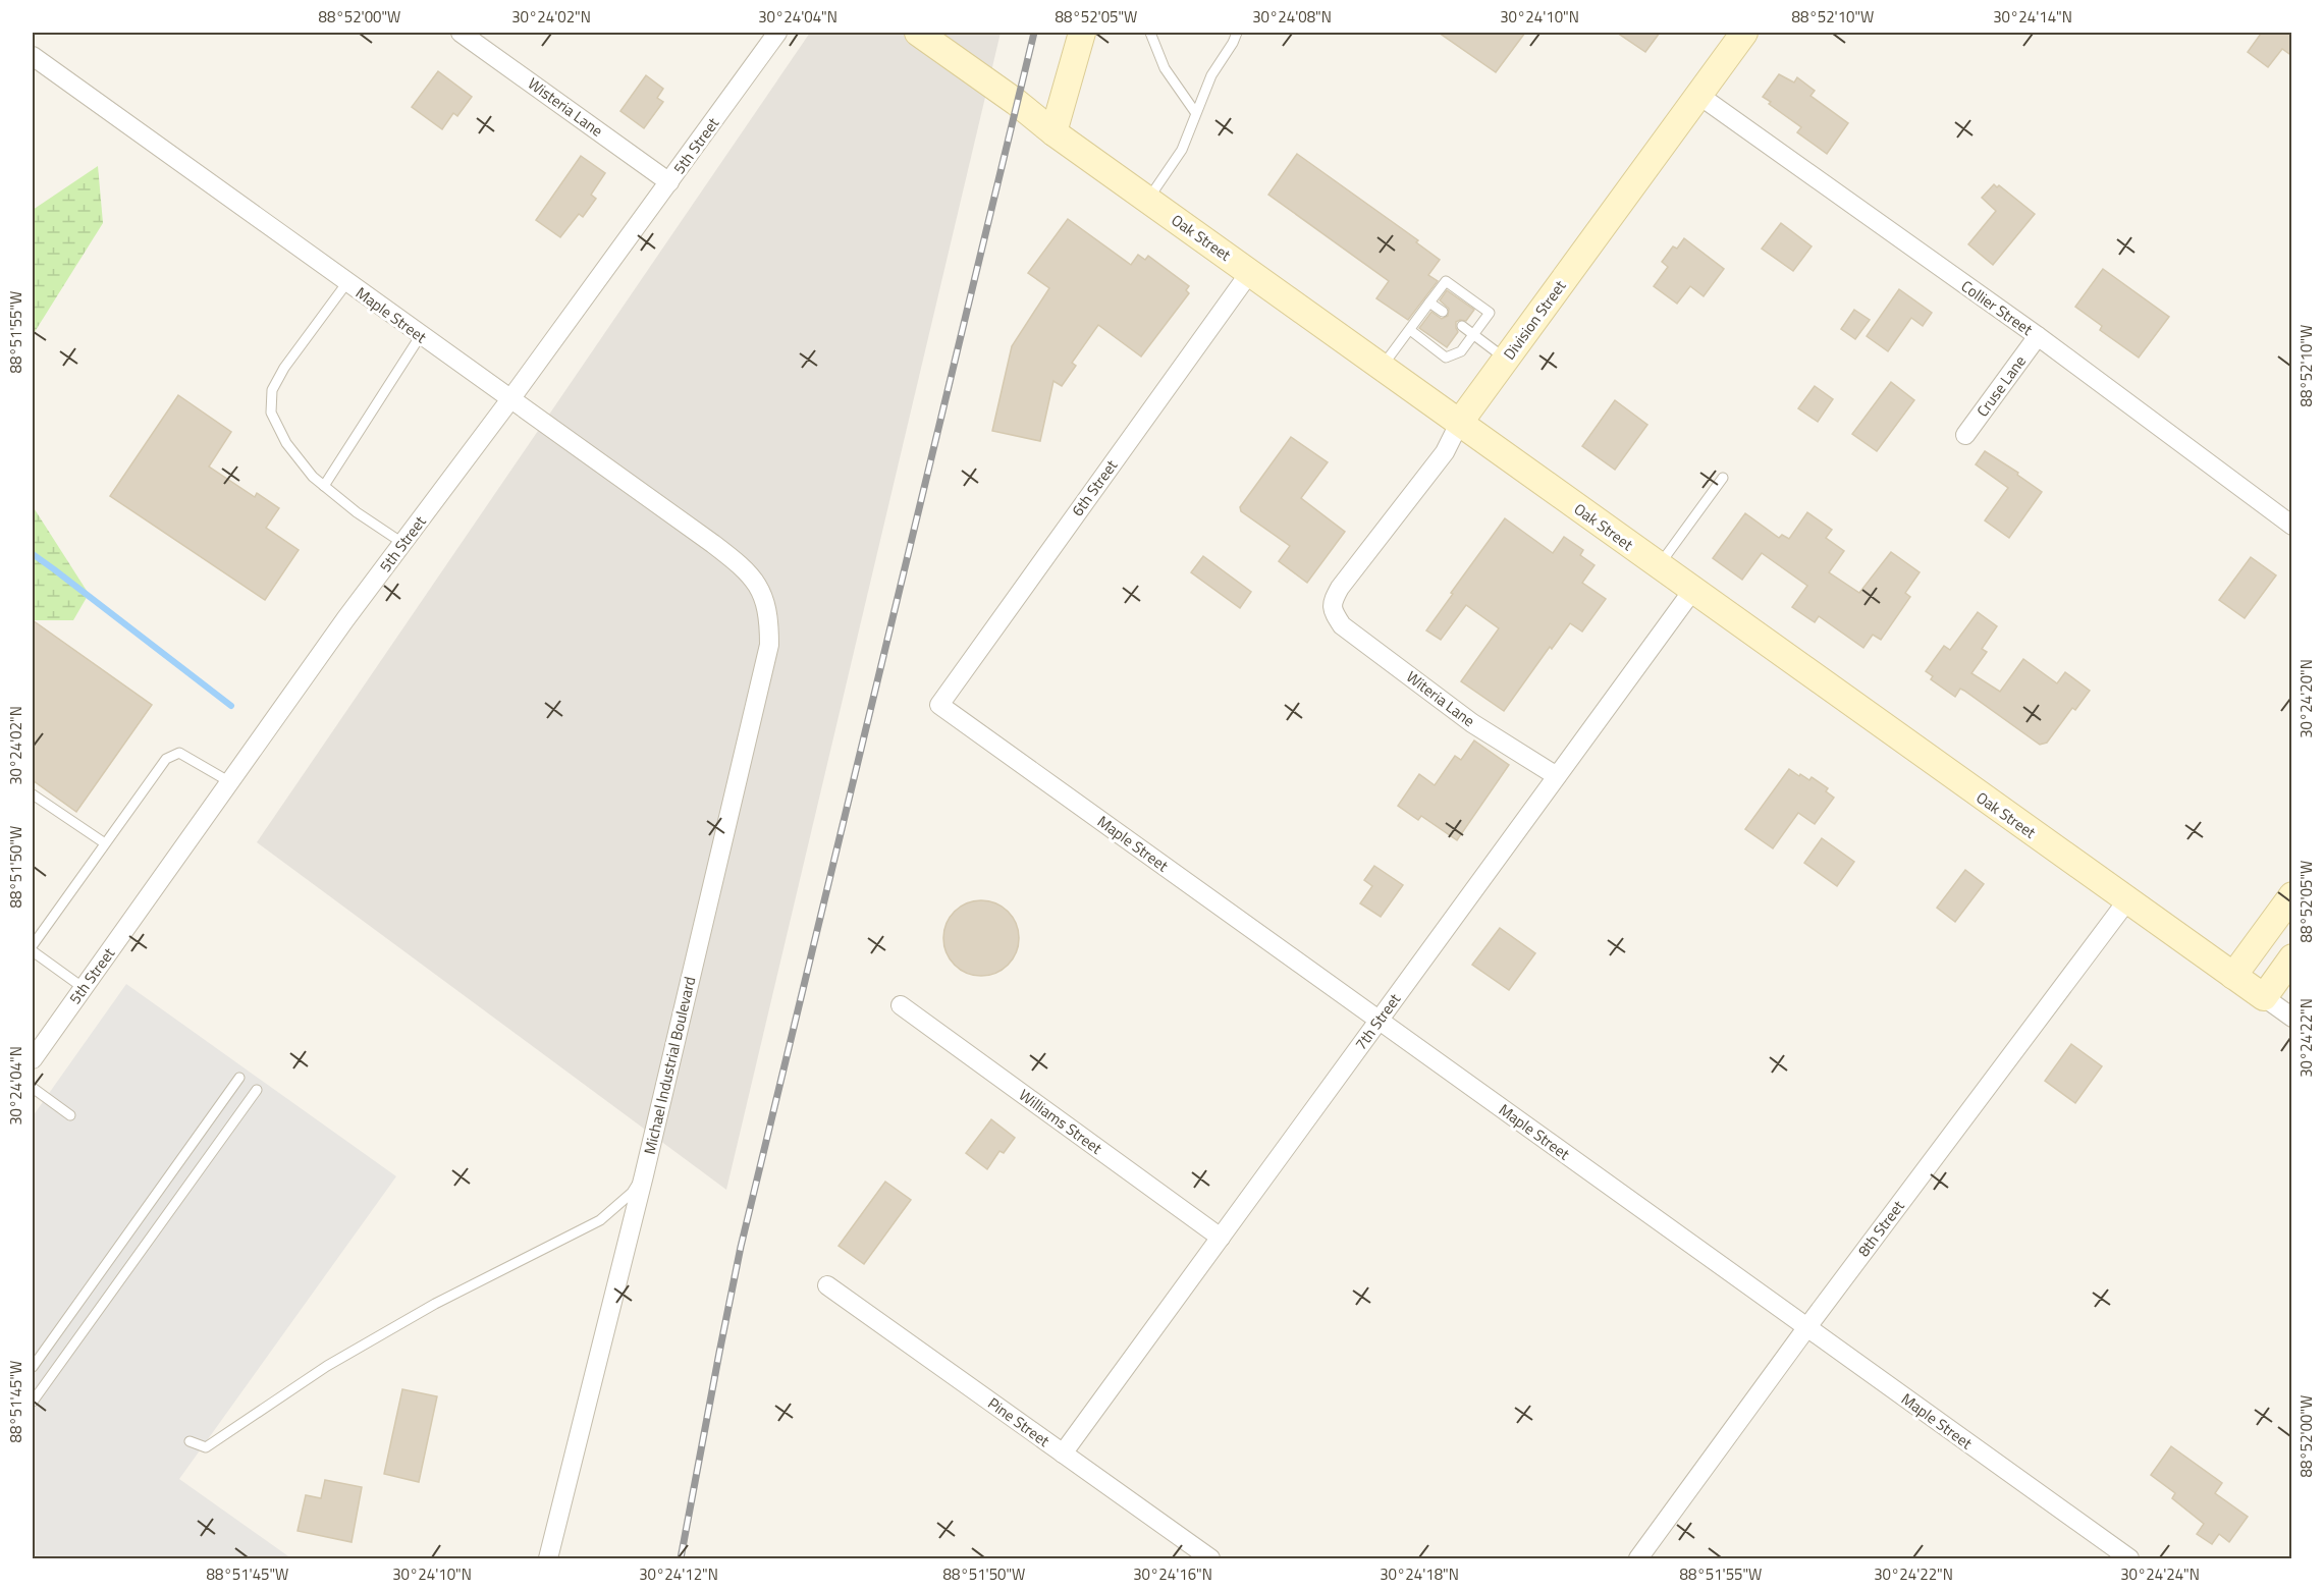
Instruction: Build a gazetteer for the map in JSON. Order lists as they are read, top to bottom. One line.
{"streets":{"main road":["Oak Street","Division Street"],"street":["Wisteria Lane","5th Street","Collier Street","Maple Street","Cruse Lane","6th Street","Witeria Lane","7th Street","Michael Industrial Boulevard","Williams Street","8th Street","Pine Street"]},"crossings":[["Wisteria Lane","5th Street"],["5th Street","Maple Street"],["Oak Street","Division Street"],["Oak Street","6th Street"],["Oak Street","7th Street"],["Oak Street","8th Street"],["Collier Street","Division Street"],["Collier Street","Cruse Lane"],["Maple Street","6th Street"],["Maple Street","7th Street"],["Maple Street","Michael Industrial Boulevard"],["Maple Street","8th Street"],["Division Street","Witeria Lane"],["Witeria Lane","7th Street"],["7th Street","Williams Street"],["7th Street","Pine Street"]],"coordinates":["88°52'00\"W","30°24'02\"N","30°24'04\"N","88°52'05\"W","30°24'08\"N","30°24'10\"N","88°52'10\"W","30°24'14\"N","88°51'55\"W","30°24'20\"N","88°51'50\"W","30°24'22\"N","88°51'45\"W","30°24'12\"N","30°24'16\"N","30°24'18\"N","30°24'24\"N"]}
